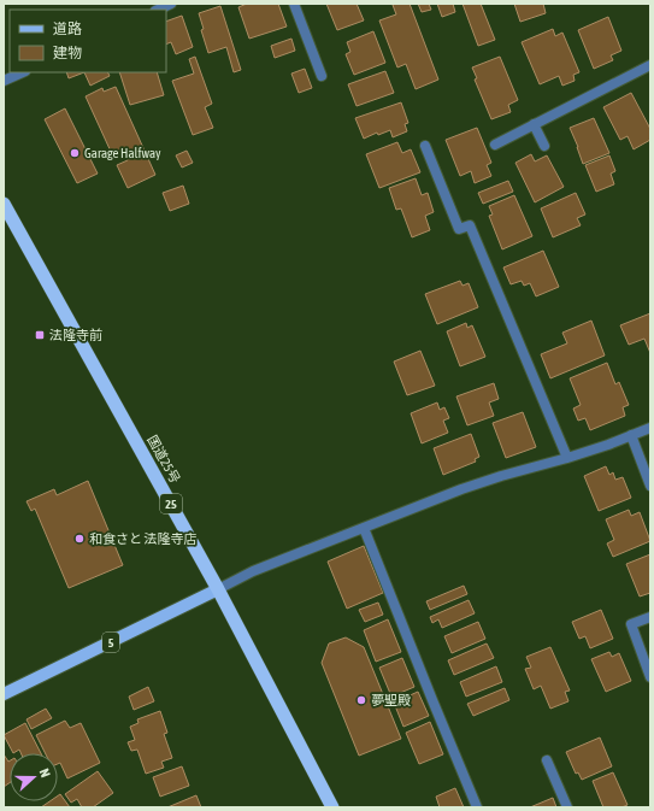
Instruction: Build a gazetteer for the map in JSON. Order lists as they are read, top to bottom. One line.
{"streets":{"highway":["国道25号","25"],"main road":["5"]},"crossings":[["国道25号","5"]],"places":{"other":["Garage Halfway","和食さと 法隆寺店","夢聖殿"],"transit":["法隆寺前"]},"legend":["道路","建物"],"north":"right"}
